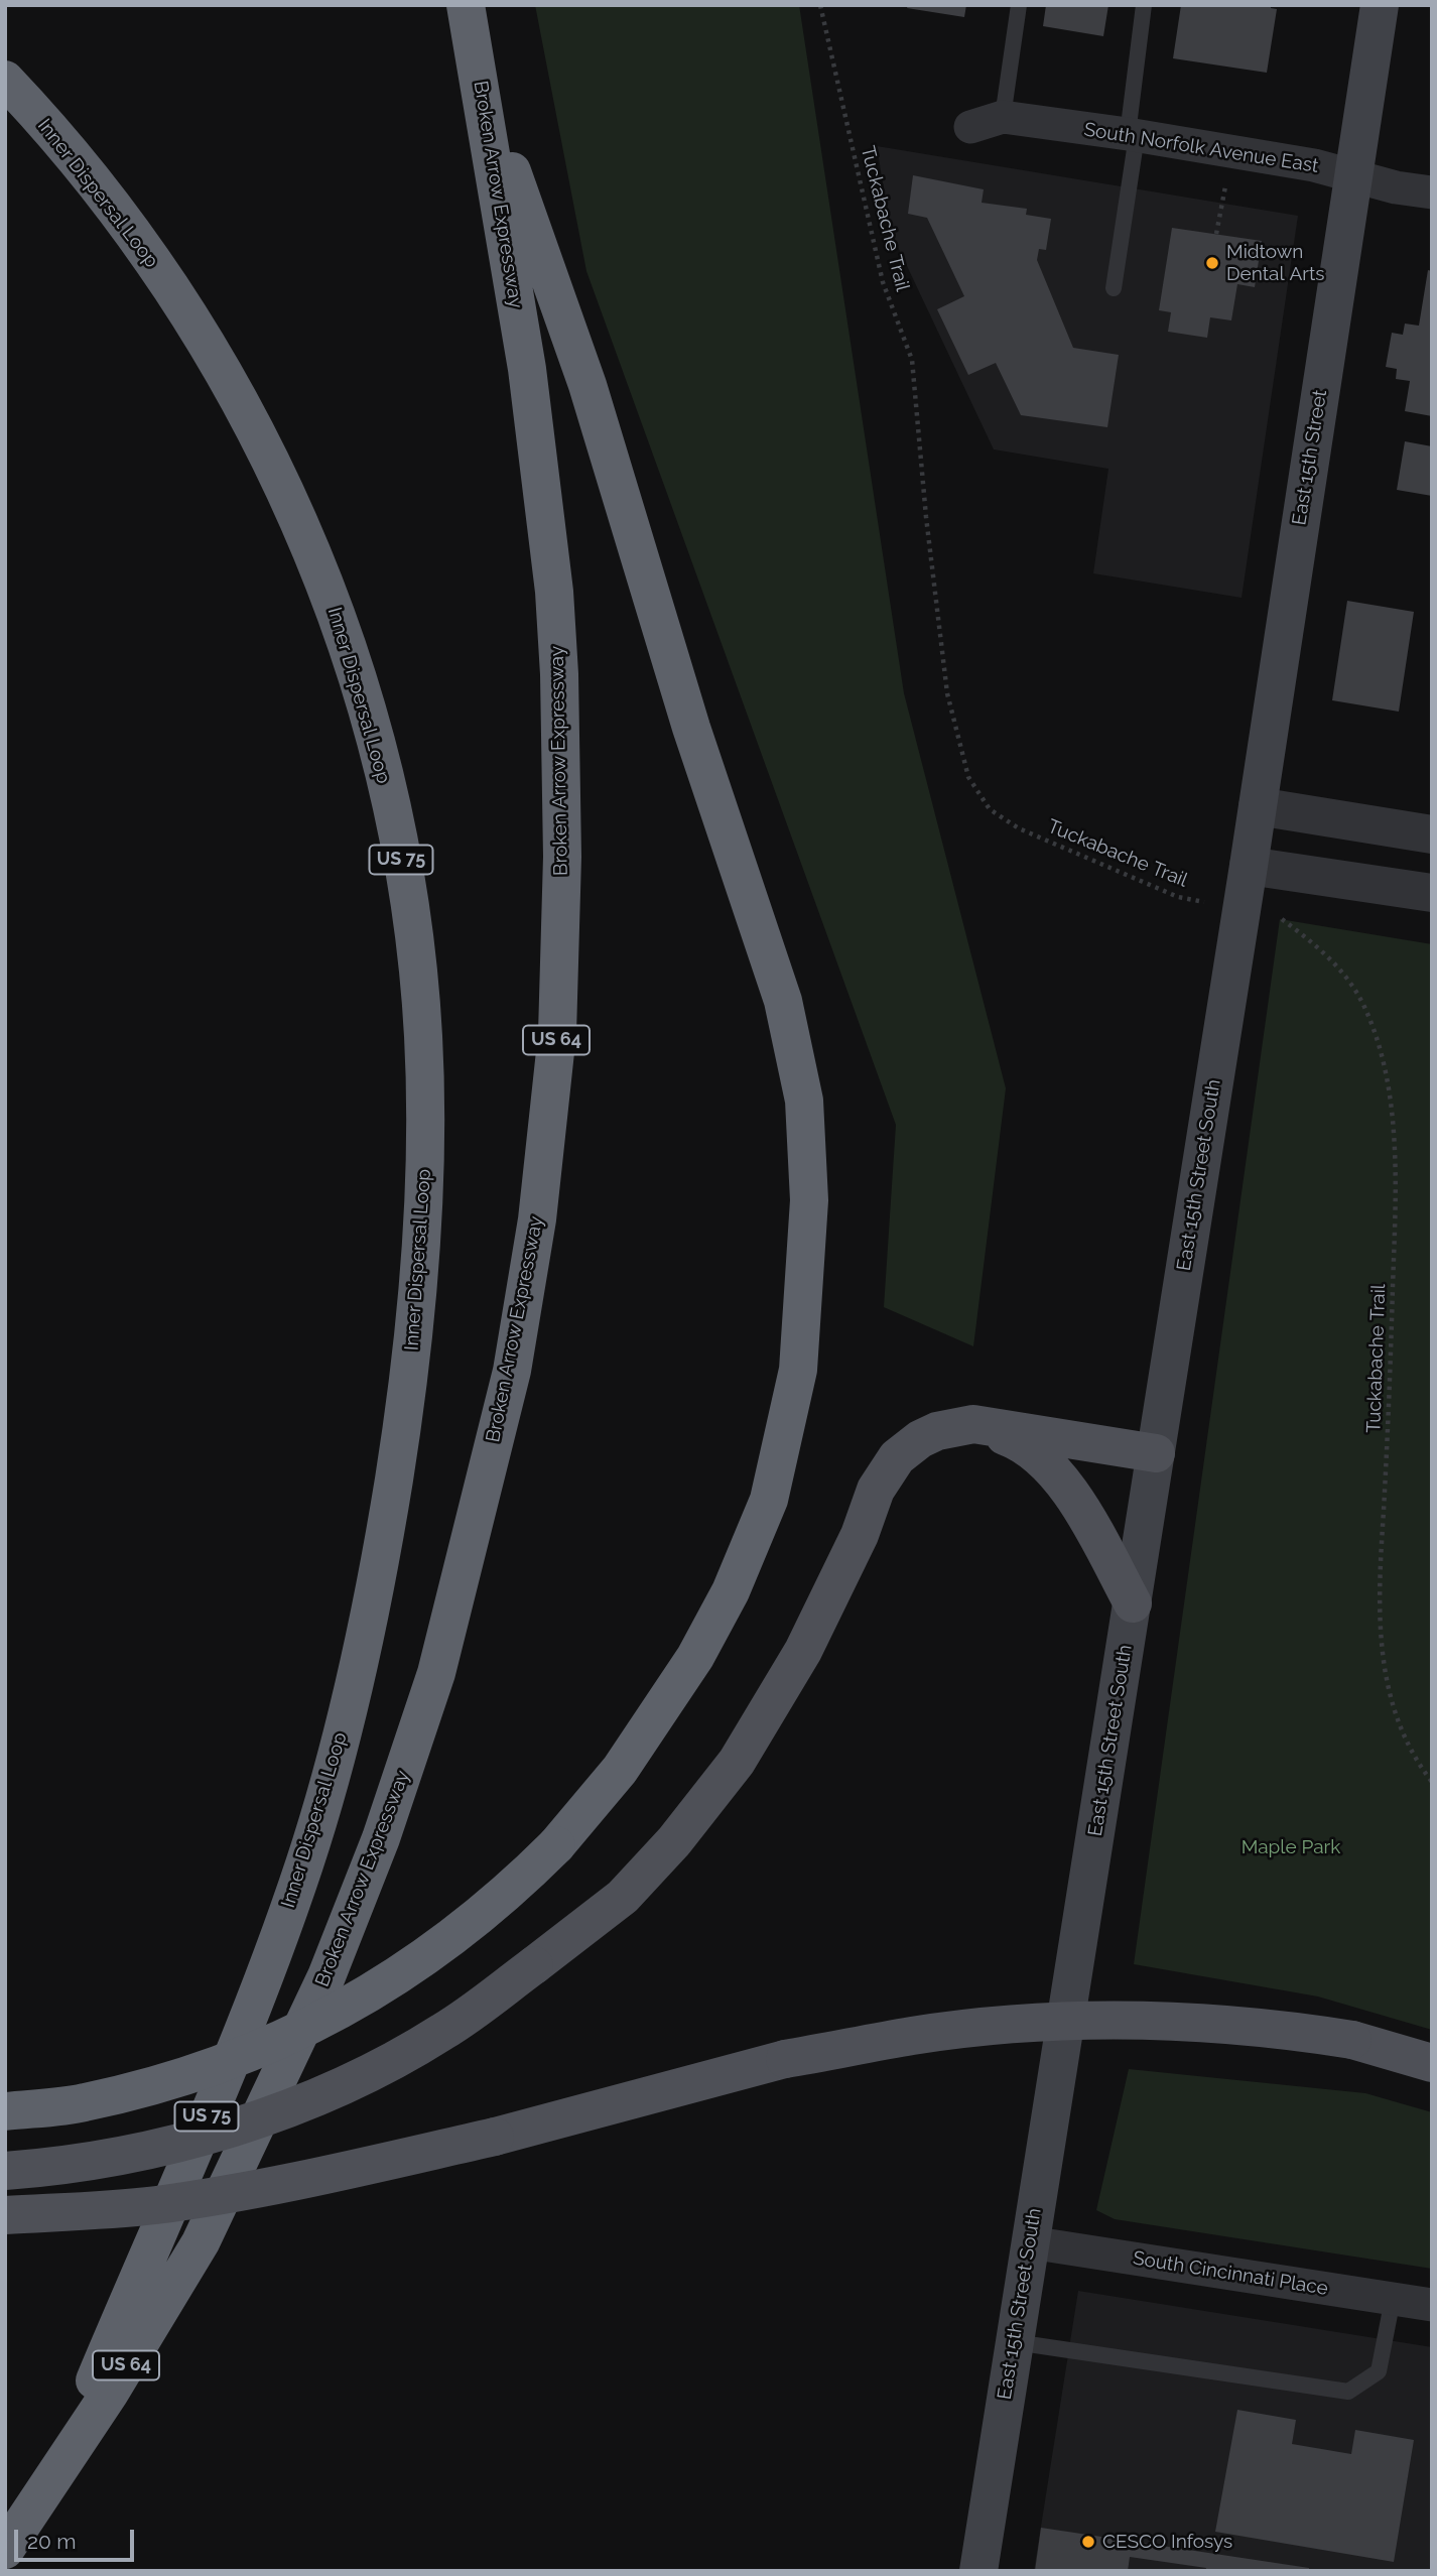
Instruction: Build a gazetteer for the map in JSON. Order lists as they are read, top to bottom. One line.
{"streets":{"highway":["Inner Dispersal Loop","Broken Arrow Expressway","US 75","US 64"],"main road":["East 15th Street","East 15th Street South"],"street":["South Norfolk Avenue East","South Cincinnati Place"],"path":["Tuckabache Trail"]},"crossings":[["South Norfolk Avenue East","East 15th Street"],["Inner Dispersal Loop","Broken Arrow Expressway"],["Tuckabache Trail","East 15th Street"],["Tuckabache Trail","East 15th Street South"],["East 15th Street","East 15th Street South"],["East 15th Street South","South Cincinnati Place"]],"parks":["Maple Park"],"places":["Midtown Dental Arts","CESCO Infosys"],"scale_bar":"20 m"}
